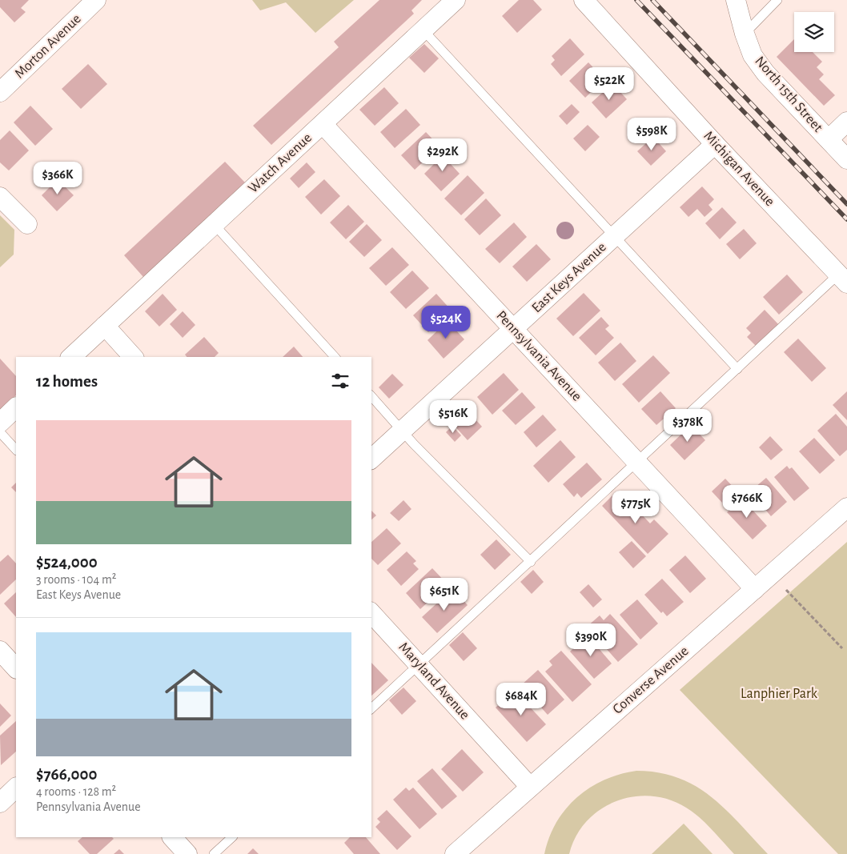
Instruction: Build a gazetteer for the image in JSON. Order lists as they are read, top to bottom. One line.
{"streets":{"street":["Morton Avenue","North 15th Street","Watch Avenue","Michigan Avenue","East Keys Avenue","Pennsylvania Avenue","Converse Avenue","Maryland Avenue"]},"crossings":[["Watch Avenue","Pennsylvania Avenue"],["Michigan Avenue","East Keys Avenue"],["East Keys Avenue","Pennsylvania Avenue"],["Pennsylvania Avenue","Converse Avenue"],["Converse Avenue","Maryland Avenue"]],"parks":["Lanphier Park"],"page":{"price":["$522K","$598K","$292K","$366K","$524K","$516K","$378K","$766K","$775K","$651K","$390K","$684K"],"heading":"12 homes","list":[{"name":"$524,000","note":"3 rooms · 104 m² · East Keys Avenue"},{"name":"$766,000","note":"4 rooms · 128 m² · Pennsylvania Avenue"}]}}
